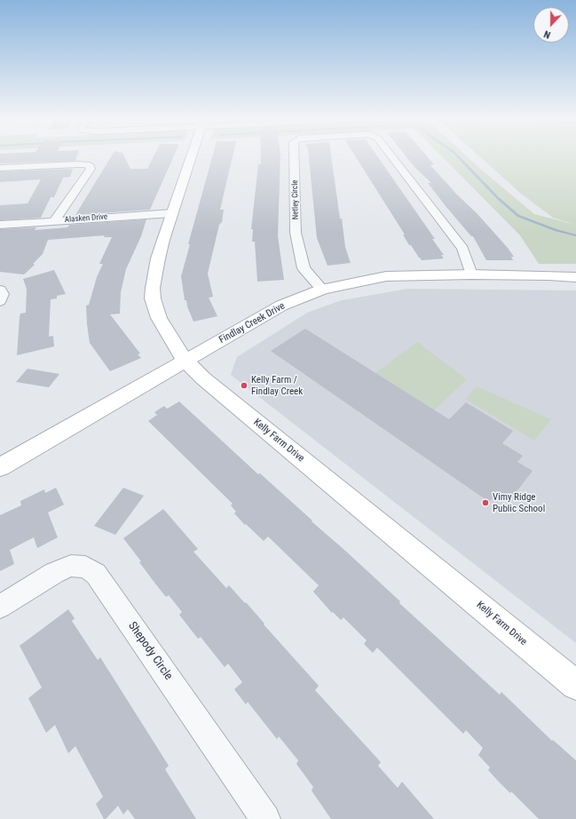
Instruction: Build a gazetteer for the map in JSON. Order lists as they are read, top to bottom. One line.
{"streets":{"street":["Netley Circle","Alasken Drive","Findlay Creek Drive","Kelly Farm Drive","Shepody Circle"]},"crossings":[["Netley Circle","Findlay Creek Drive"],["Alasken Drive","Kelly Farm Drive"],["Findlay Creek Drive","Kelly Farm Drive"]],"places":["Kelly Farm / Findlay Creek","Vimy Ridge Public School"],"north":"bottom"}
